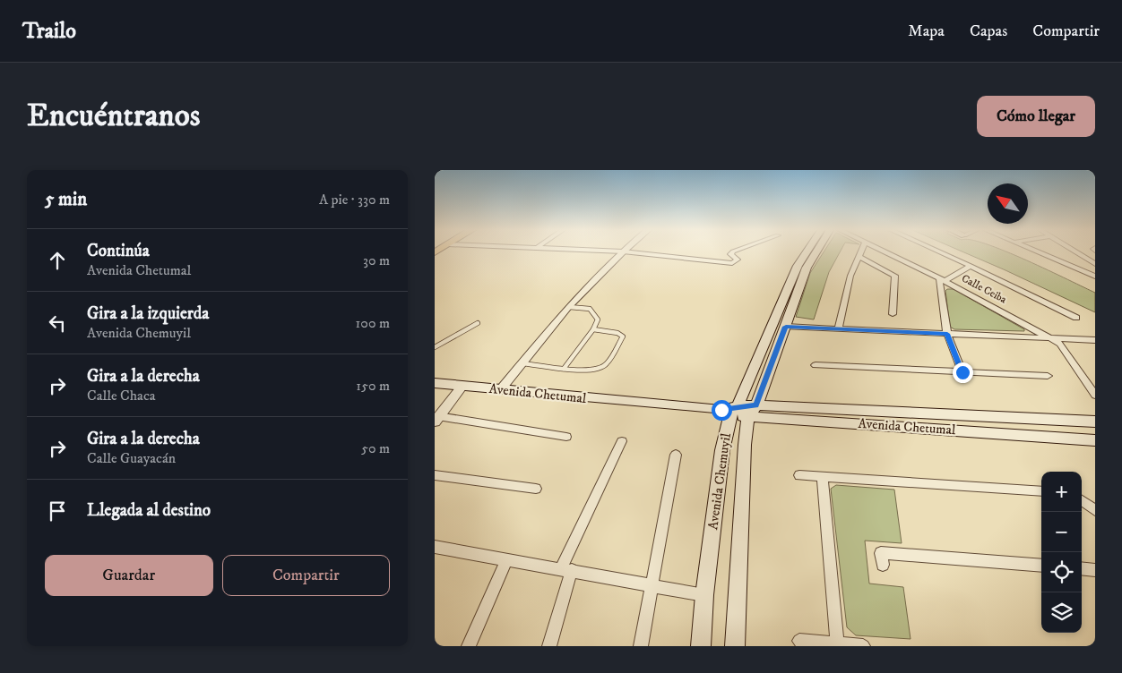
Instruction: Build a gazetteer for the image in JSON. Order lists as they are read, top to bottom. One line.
{"streets":{"main road":["Avenida Chetumal","Avenida Chemuyil"],"street":["Calle Ceiba"]},"crossings":[["Avenida Chetumal","Avenida Chemuyil"]],"north":"top left","page":{"header":"Trailo","nav":["Mapa","Capas","Compartir"],"buttons":["Cómo llegar",["Guardar","Compartir"]],"title":"Encuéntranos","heading":["5 min","A pie · 330 m"],"list":[["Continúa","Avenida Chetumal","30 m"],["Gira a la izquierda","Avenida Chemuyil","100 m"],["Gira a la derecha","Calle Chaca","150 m"],["Gira a la derecha","Calle Guayacán","50 m"],"Llegada al destino"],"map_buttons":["+","−"]}}
